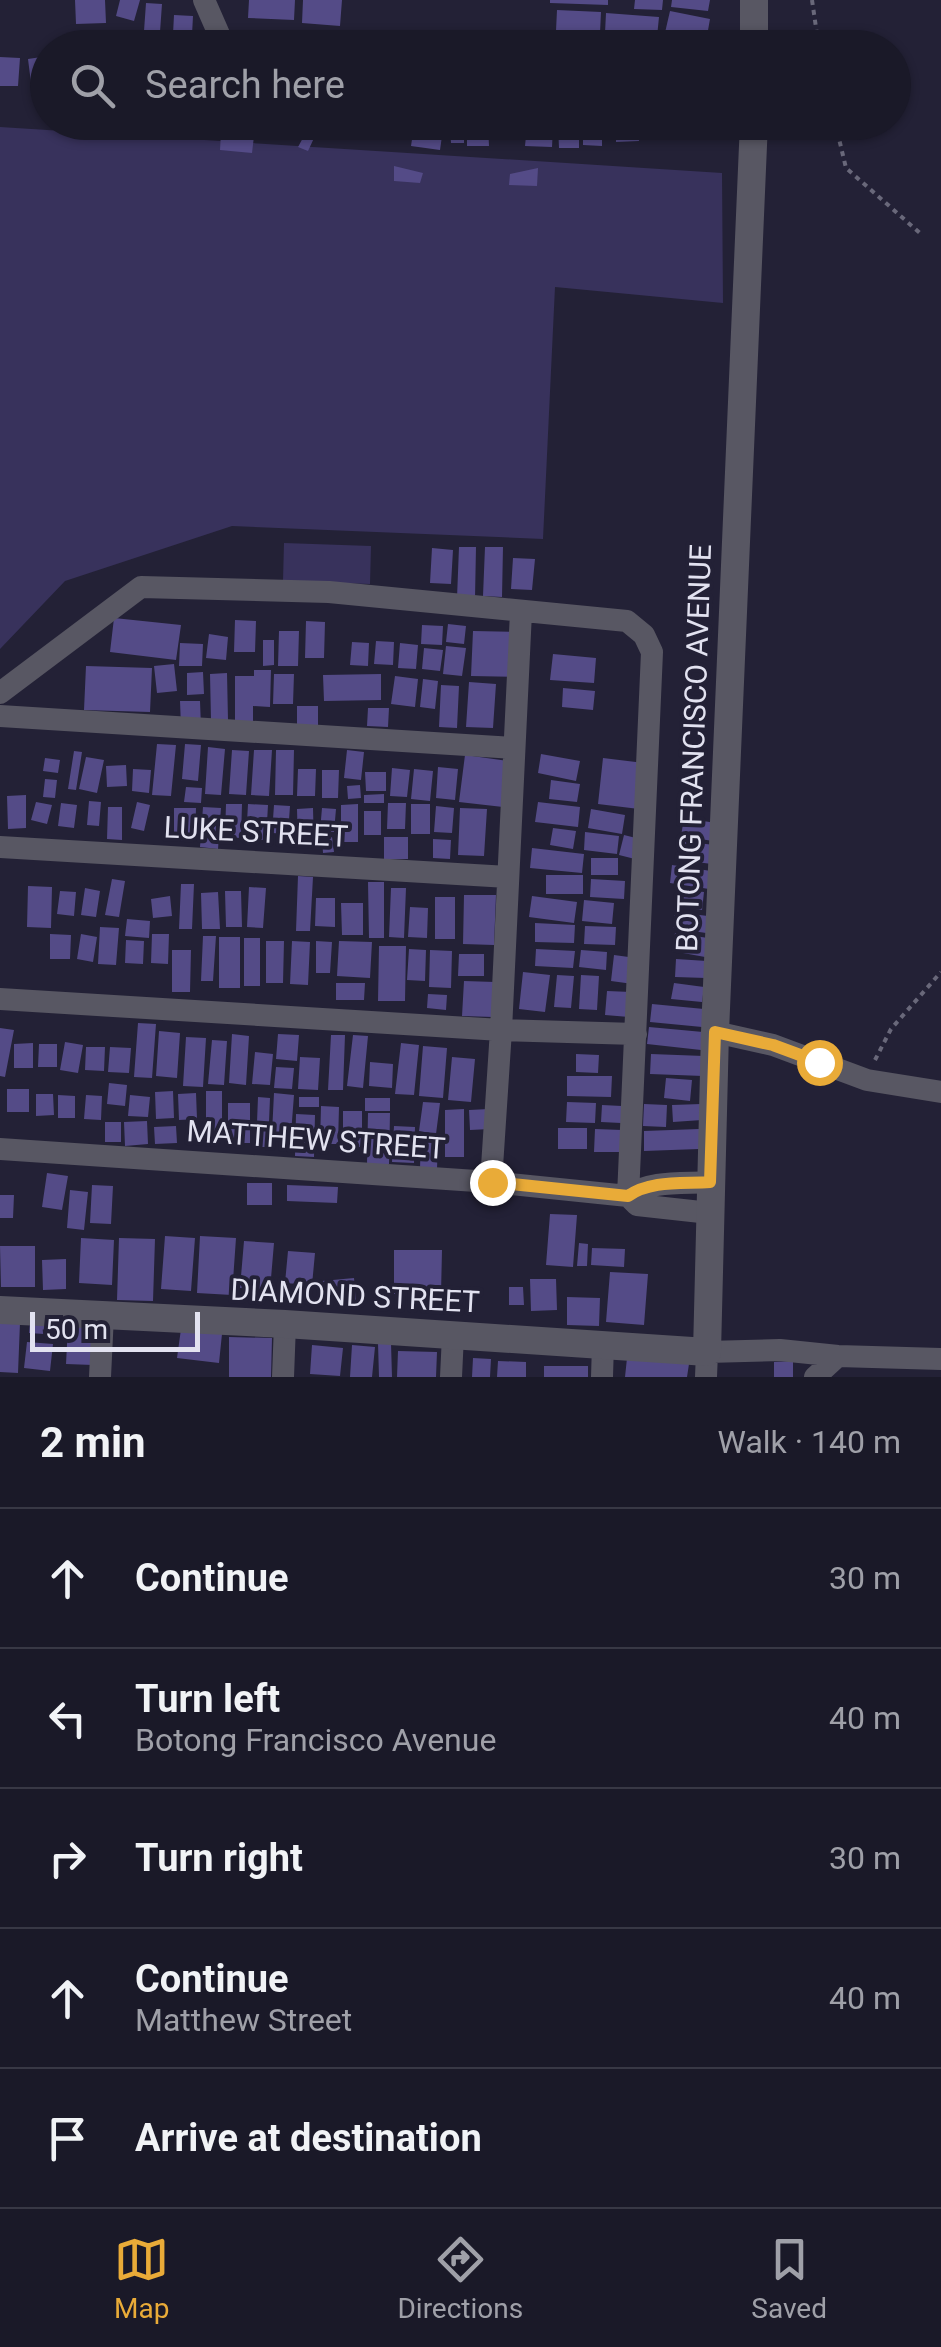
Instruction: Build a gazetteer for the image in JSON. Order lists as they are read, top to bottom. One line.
{"streets":{"street":["BOTONG FRANCISCO AVENUE","LUKE STREET","MATTHEW STREET","DIAMOND STREET"]},"crossings":[["BOTONG FRANCISCO AVENUE","DIAMOND STREET"]],"scale_bar":"50 m","page":{"search":"Search here","scale":"50 m","heading":["2 min","Walk · 140 m"],"list":[["Continue","30 m"],["Turn left","Botong Francisco Avenue","40 m"],["Turn right","30 m"],["Continue","Matthew Street","40 m"],"Arrive at destination"],"nav":["Map","Directions","Saved"]}}
